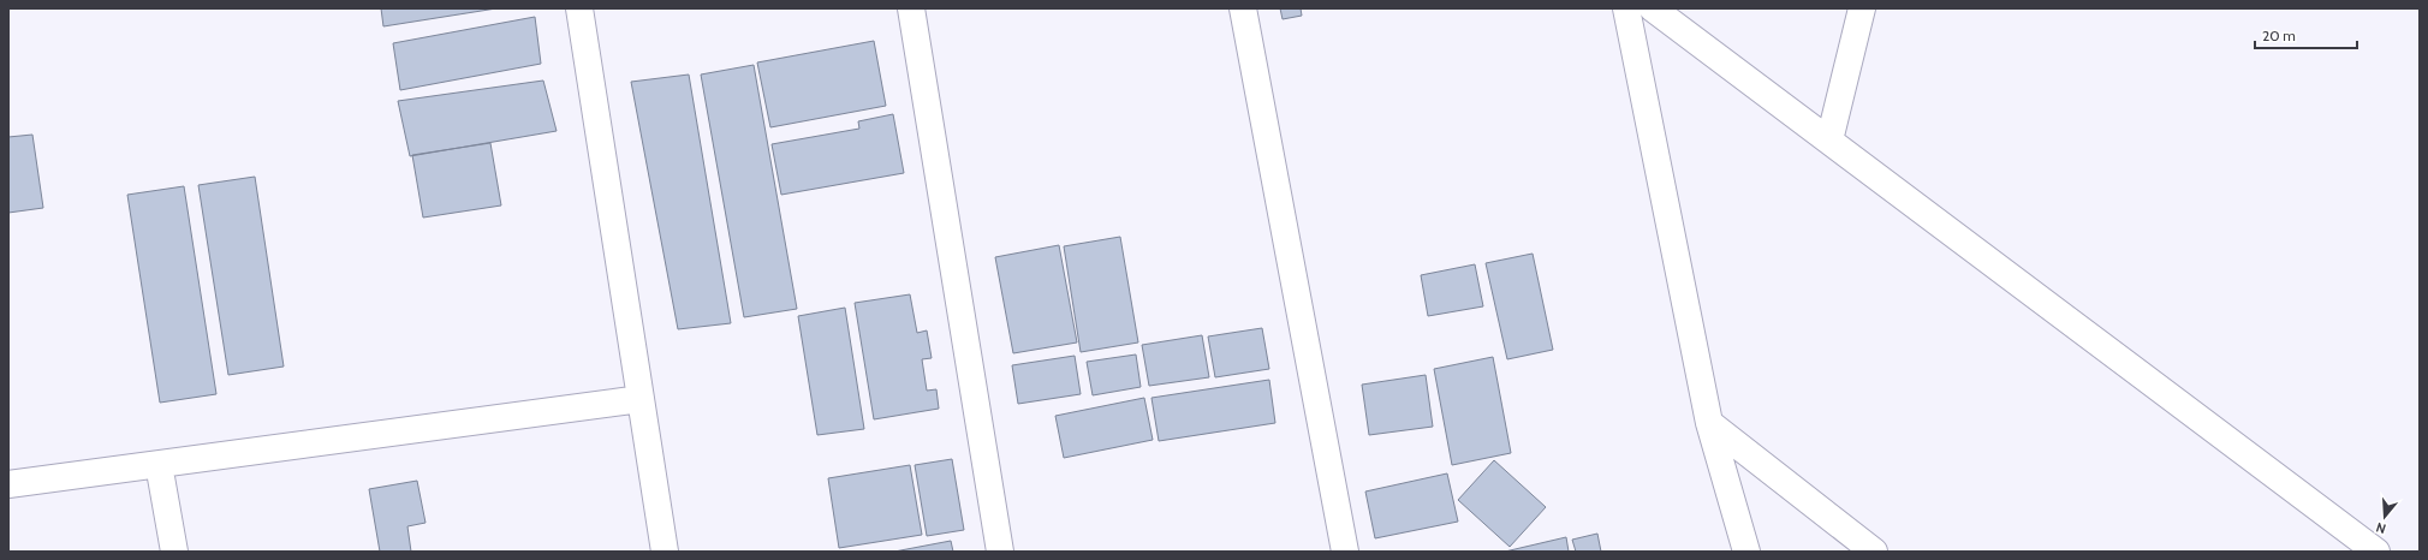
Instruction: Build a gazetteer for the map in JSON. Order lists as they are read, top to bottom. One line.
{"scale_bar":"20 m","north":"bottom"}
